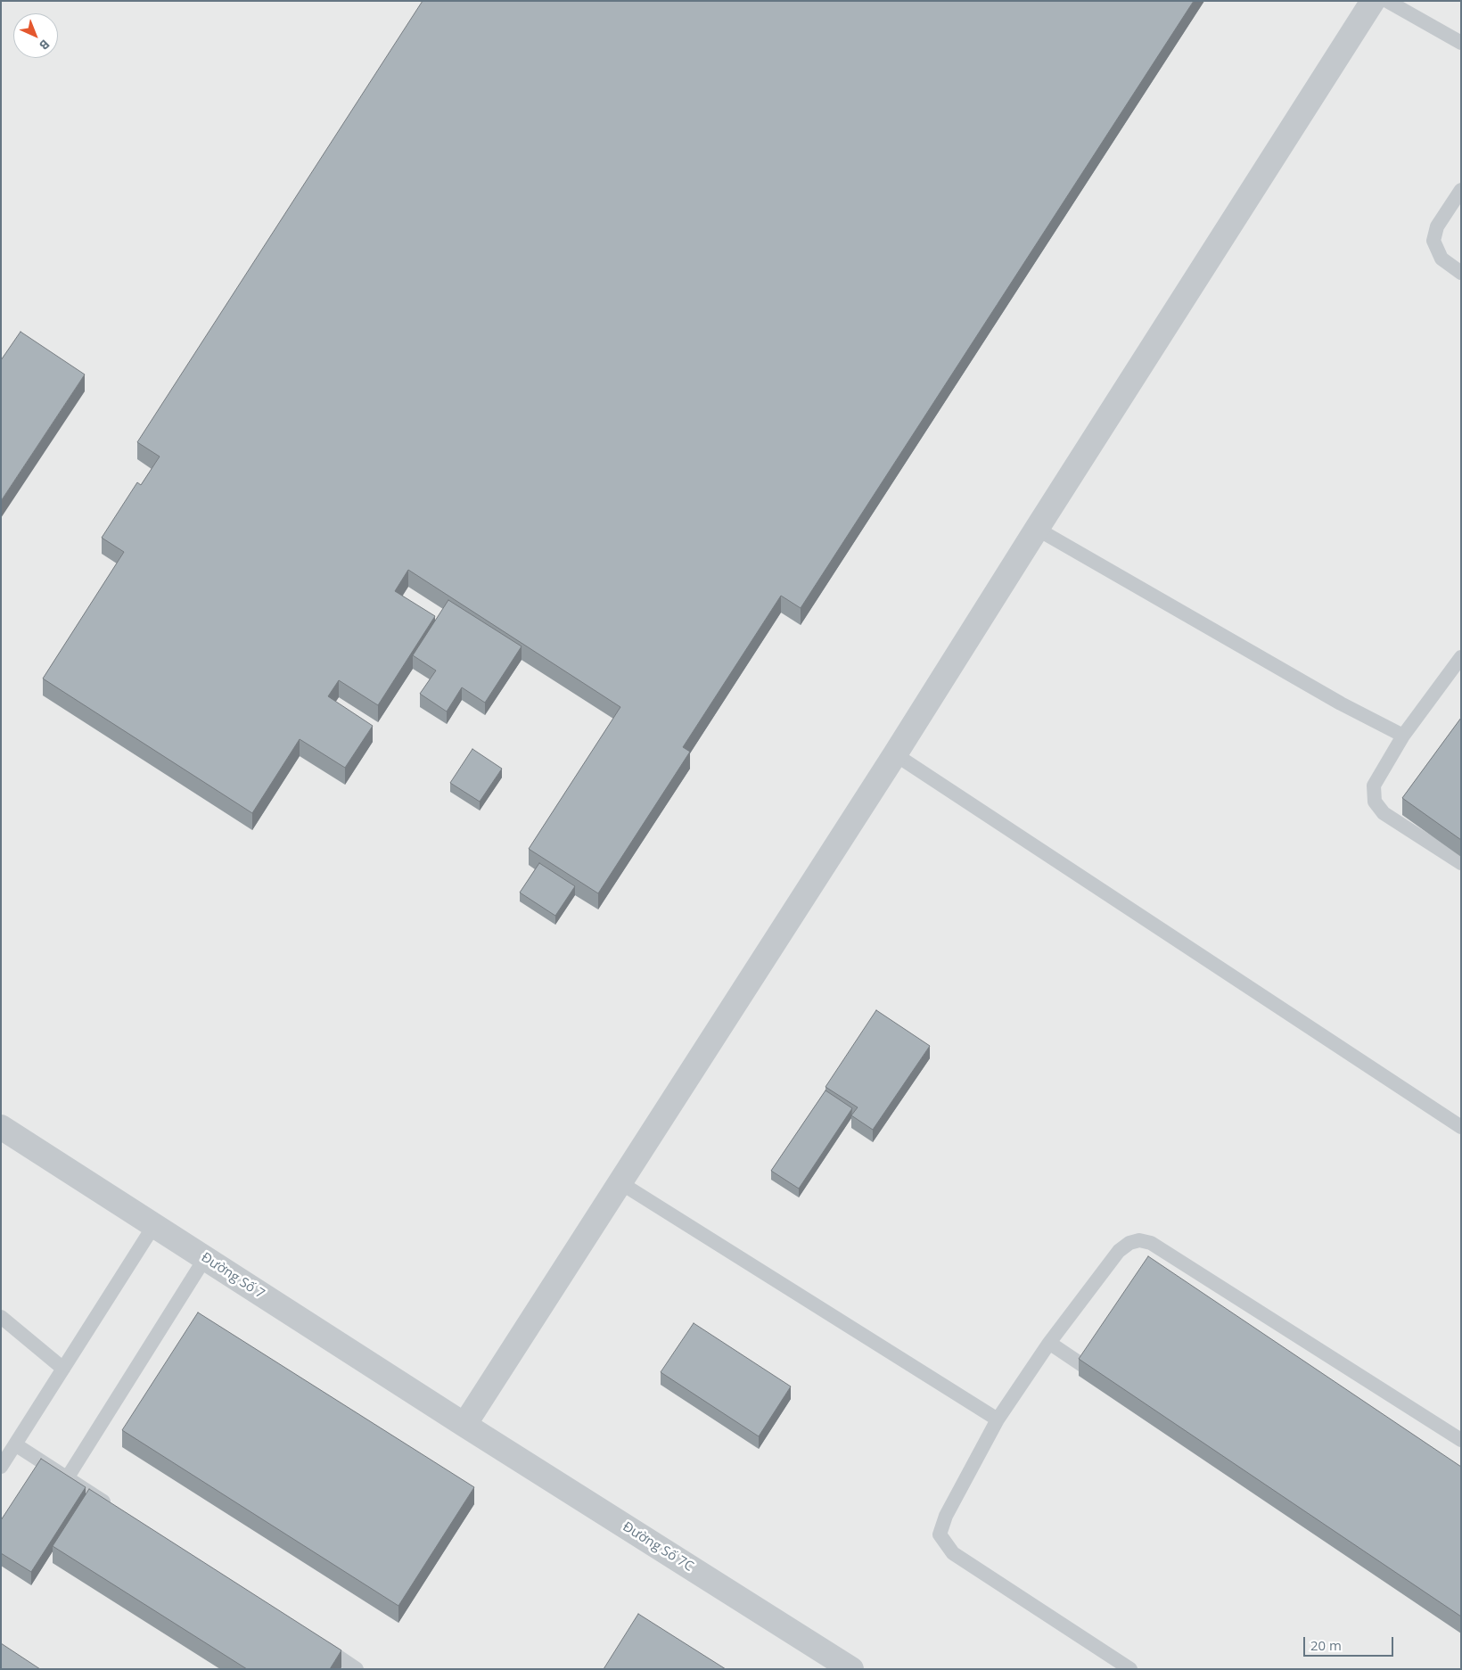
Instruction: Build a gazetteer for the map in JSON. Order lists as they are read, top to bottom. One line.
{"streets":{"street":["Đường Số 7","Đường Số 7C"]},"crossings":[["Đường Số 7","Đường Số 7C"]],"scale_bar":"20 m","north":"bottom right"}
